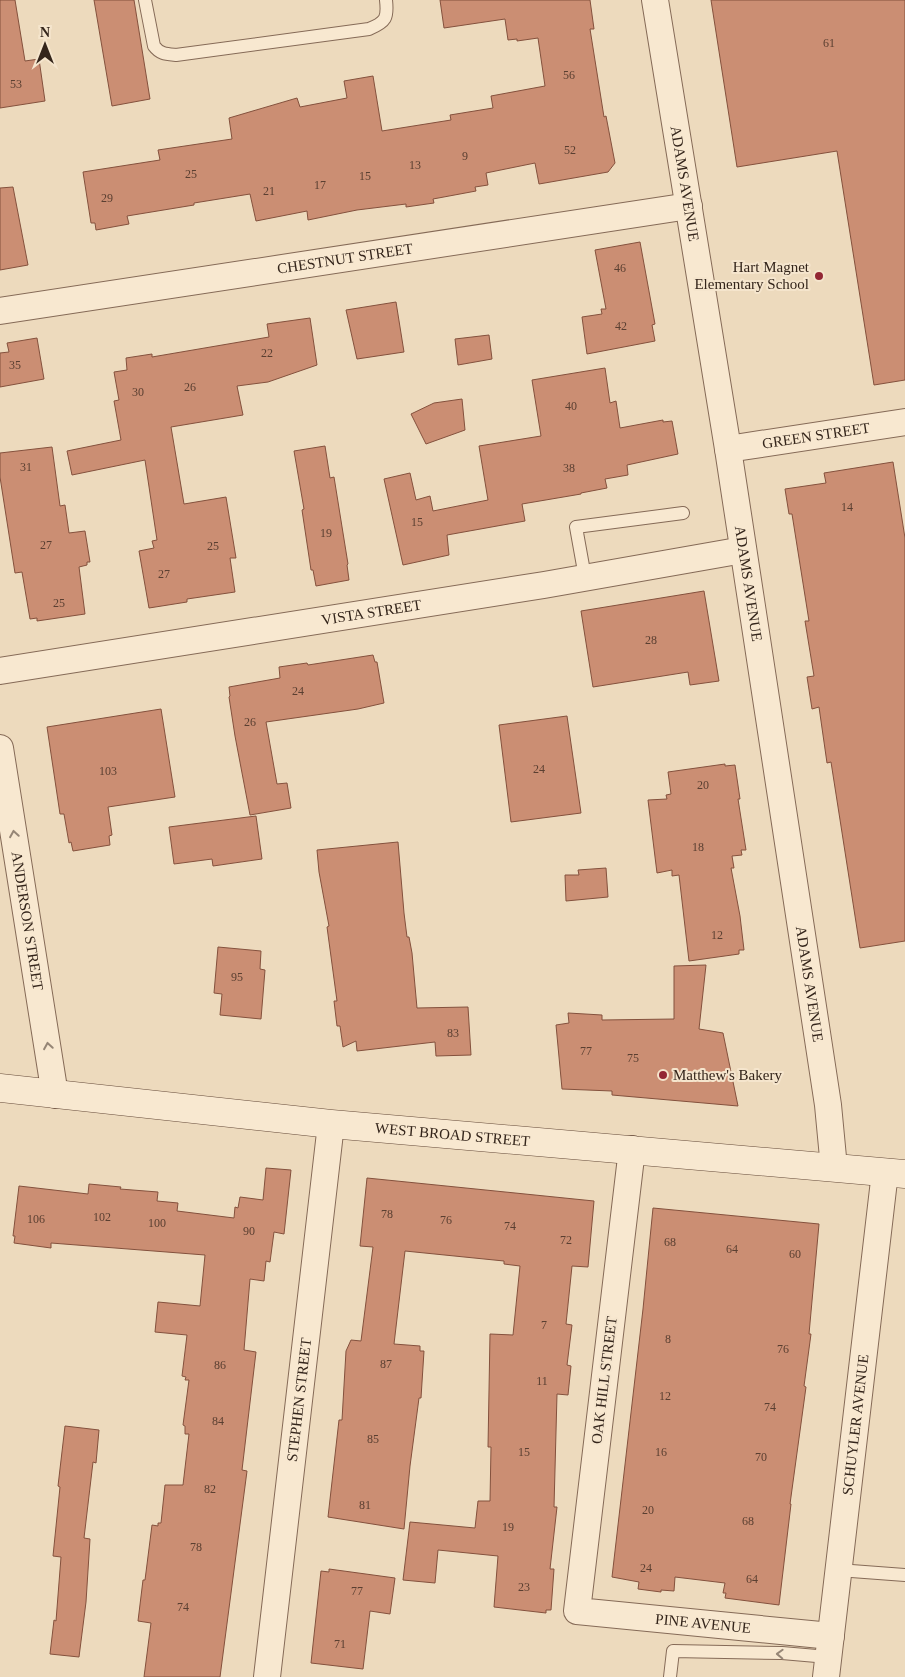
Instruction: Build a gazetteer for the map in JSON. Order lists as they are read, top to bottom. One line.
{"streets":{"main road":["WEST BROAD STREET"],"street":["ADAMS AVENUE","CHESTNUT STREET","GREEN STREET","VISTA STREET","ANDERSON STREET","OAK HILL STREET","STEPHEN STREET","SCHUYLER AVENUE","PINE AVENUE"]},"crossings":[["ADAMS AVENUE","CHESTNUT STREET"],["ADAMS AVENUE","GREEN STREET"],["ADAMS AVENUE","VISTA STREET"],["ADAMS AVENUE","WEST BROAD STREET"],["ANDERSON STREET","WEST BROAD STREET"],["WEST BROAD STREET","OAK HILL STREET"],["WEST BROAD STREET","STEPHEN STREET"],["WEST BROAD STREET","SCHUYLER AVENUE"],["OAK HILL STREET","PINE AVENUE"],["SCHUYLER AVENUE","PINE AVENUE"]],"one_way":["ANDERSON STREET"],"places":["Hart Magnet Elementary School","Matthew's Bakery"],"house_numbers":["61","56","53","52","9","13","25","15","17","21","29","46","42","22","35","26","30","40","31","38","14","15","19","27","25","27","25","28","24","26","24","103","20","18","12","95","83","77","75","78","102","106","76","100","74","90","72","68","64","60","7","8","76","87","86","11","12","74","84","85","15","16","70","82","81","20","68","19","78","24","64","23","77","74","71"],"north":"top"}
